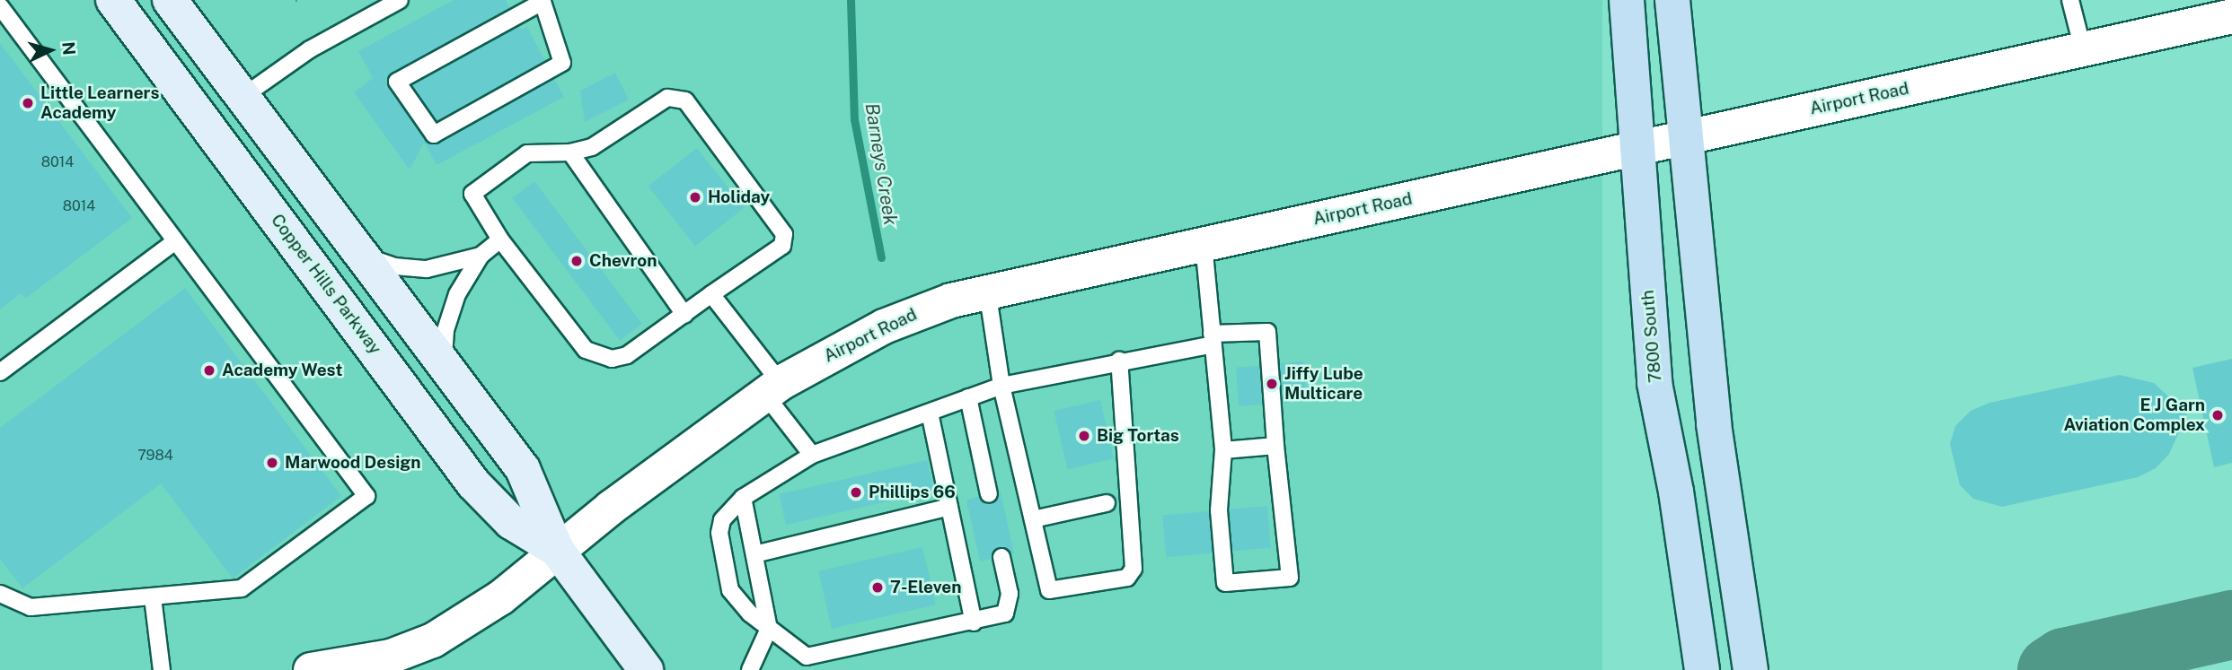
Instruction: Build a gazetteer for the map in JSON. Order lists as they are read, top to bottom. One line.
{"streets":{"main road":["Copper Hills Parkway","7800 South"],"street":["Airport Road"]},"crossings":[["Airport Road","Copper Hills Parkway"],["Airport Road","7800 South"]],"water":["Barneys Creek"],"places":["Little Learners Academy","Holiday","Chevron","Academy West","Jiffy Lube Multicare","E J Garn Aviation Complex","Big Tortas","Marwood Design","Phillips 66","7-Eleven"],"house_numbers":["8014","8014","7984"],"north":"right"}
